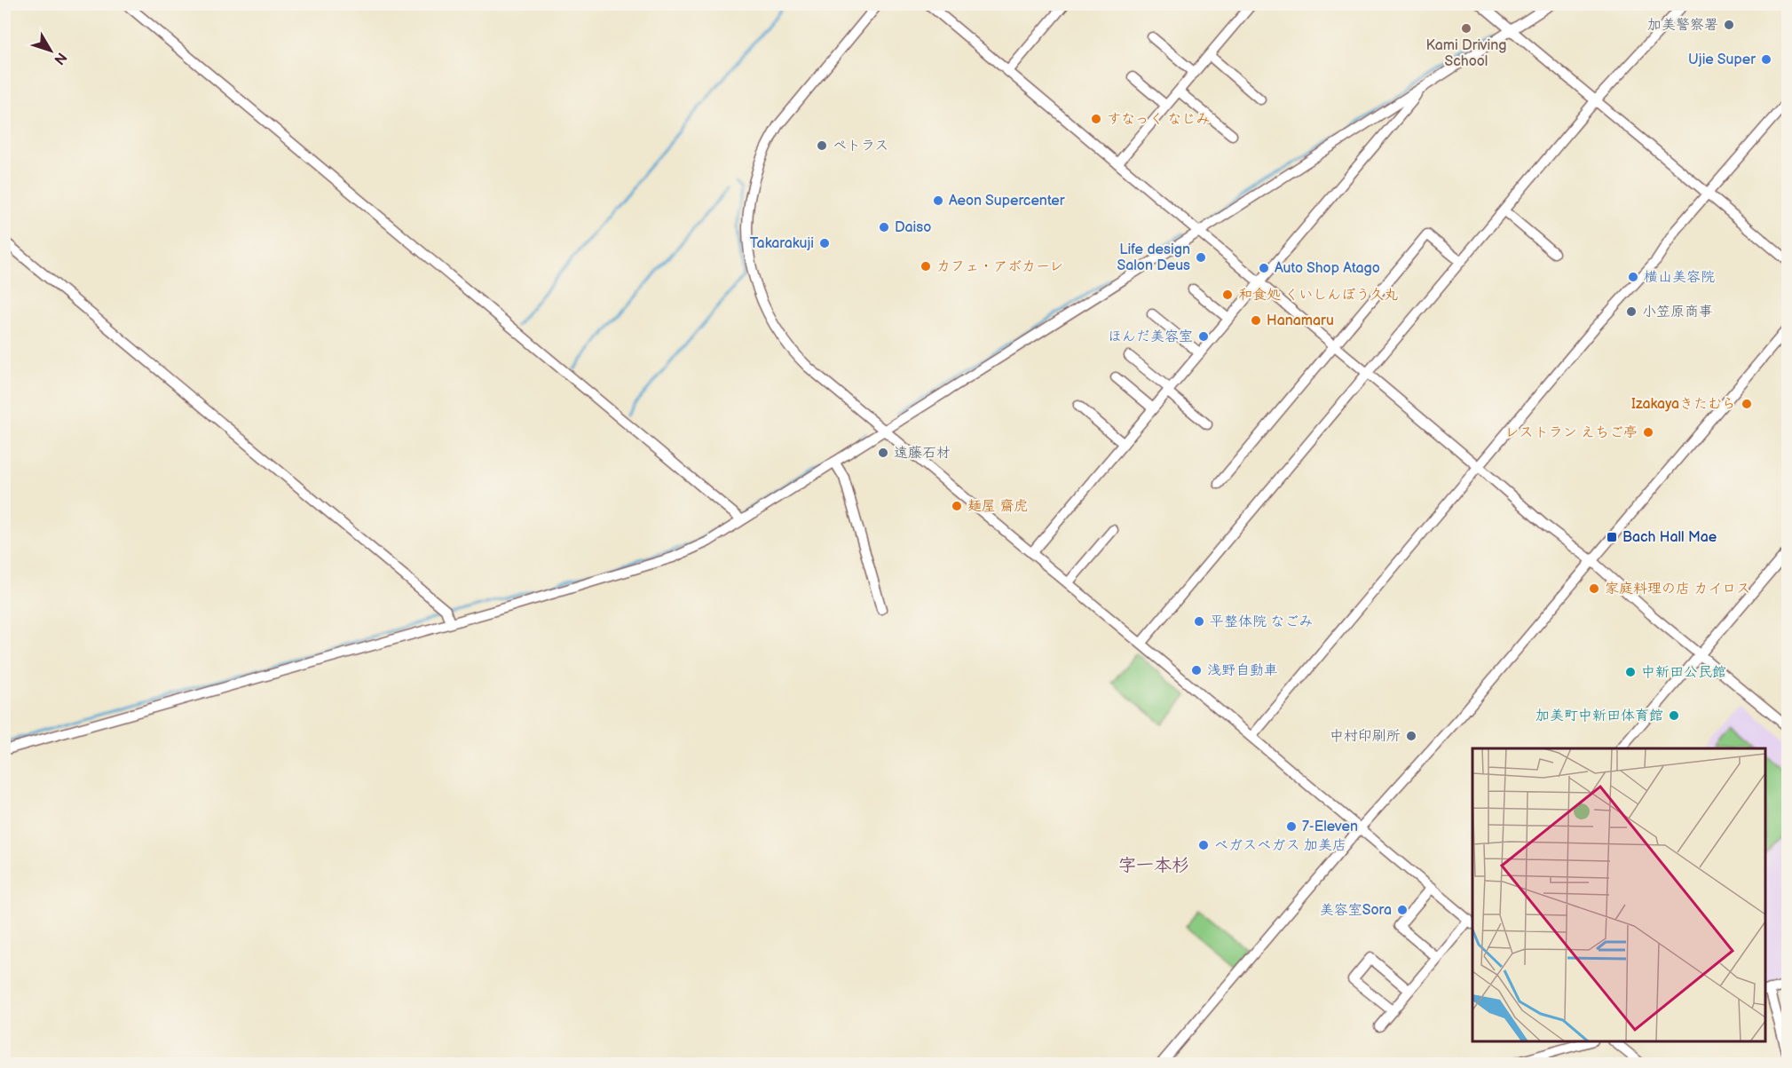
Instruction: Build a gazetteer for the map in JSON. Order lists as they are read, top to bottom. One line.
{"districts":["字一本杉"],"places":{"other":["加美警察署","Kami Driving School","Ujie Super","すなっく なじみ","ペトラス","Aeon Supercenter","Daiso","Takarakuji","Life design Salon Deus","カフェ・アボカーレ","Auto Shop Atago","横山美容院","和食処 くいしんぼう久丸","小笠原商事","Hanamaru","ほんだ美容室","Izakayaきたむら","レストラン えちご亭","遠藤石材","麺屋 齋虎","家庭料理の店 カイロス","平整体院 なごみ","浅野自動車","中新田公民館","加美町中新田体育館","中村印刷所","7-Eleven","ベガスベガス 加美店","美容室Sora"],"transit":["Bach Hall Mae"]},"north":"bottom right"}
